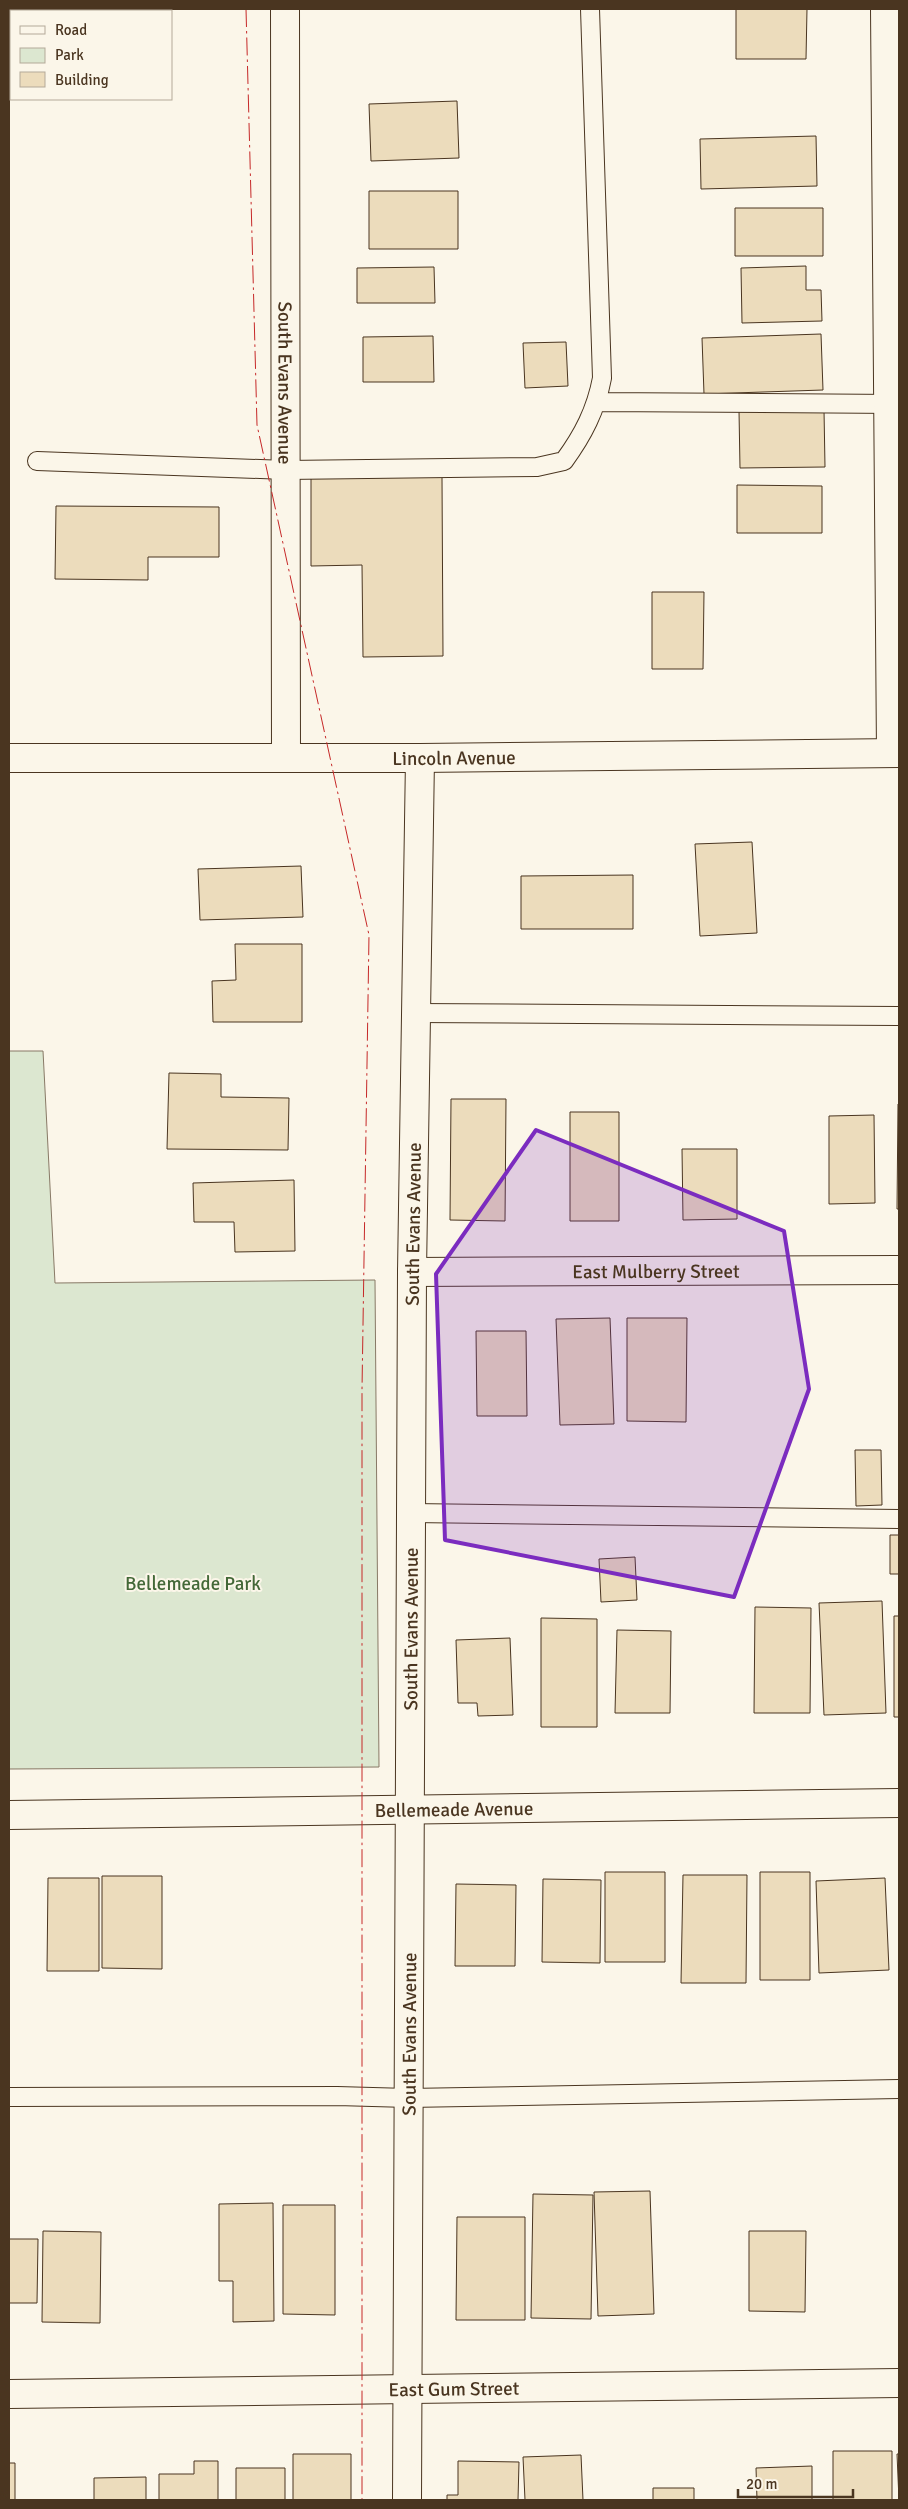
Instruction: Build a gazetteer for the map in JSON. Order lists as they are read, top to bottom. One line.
{"streets":{"street":["South Evans Avenue","Lincoln Avenue","East Mulberry Street","Bellemeade Avenue","East Gum Street"]},"crossings":[["South Evans Avenue","Lincoln Avenue"],["South Evans Avenue","East Mulberry Street"],["South Evans Avenue","Bellemeade Avenue"],["South Evans Avenue","East Gum Street"]],"parks":["Bellemeade Park"],"legend":["Road","Park","Building"],"scale_bar":"20 m"}
